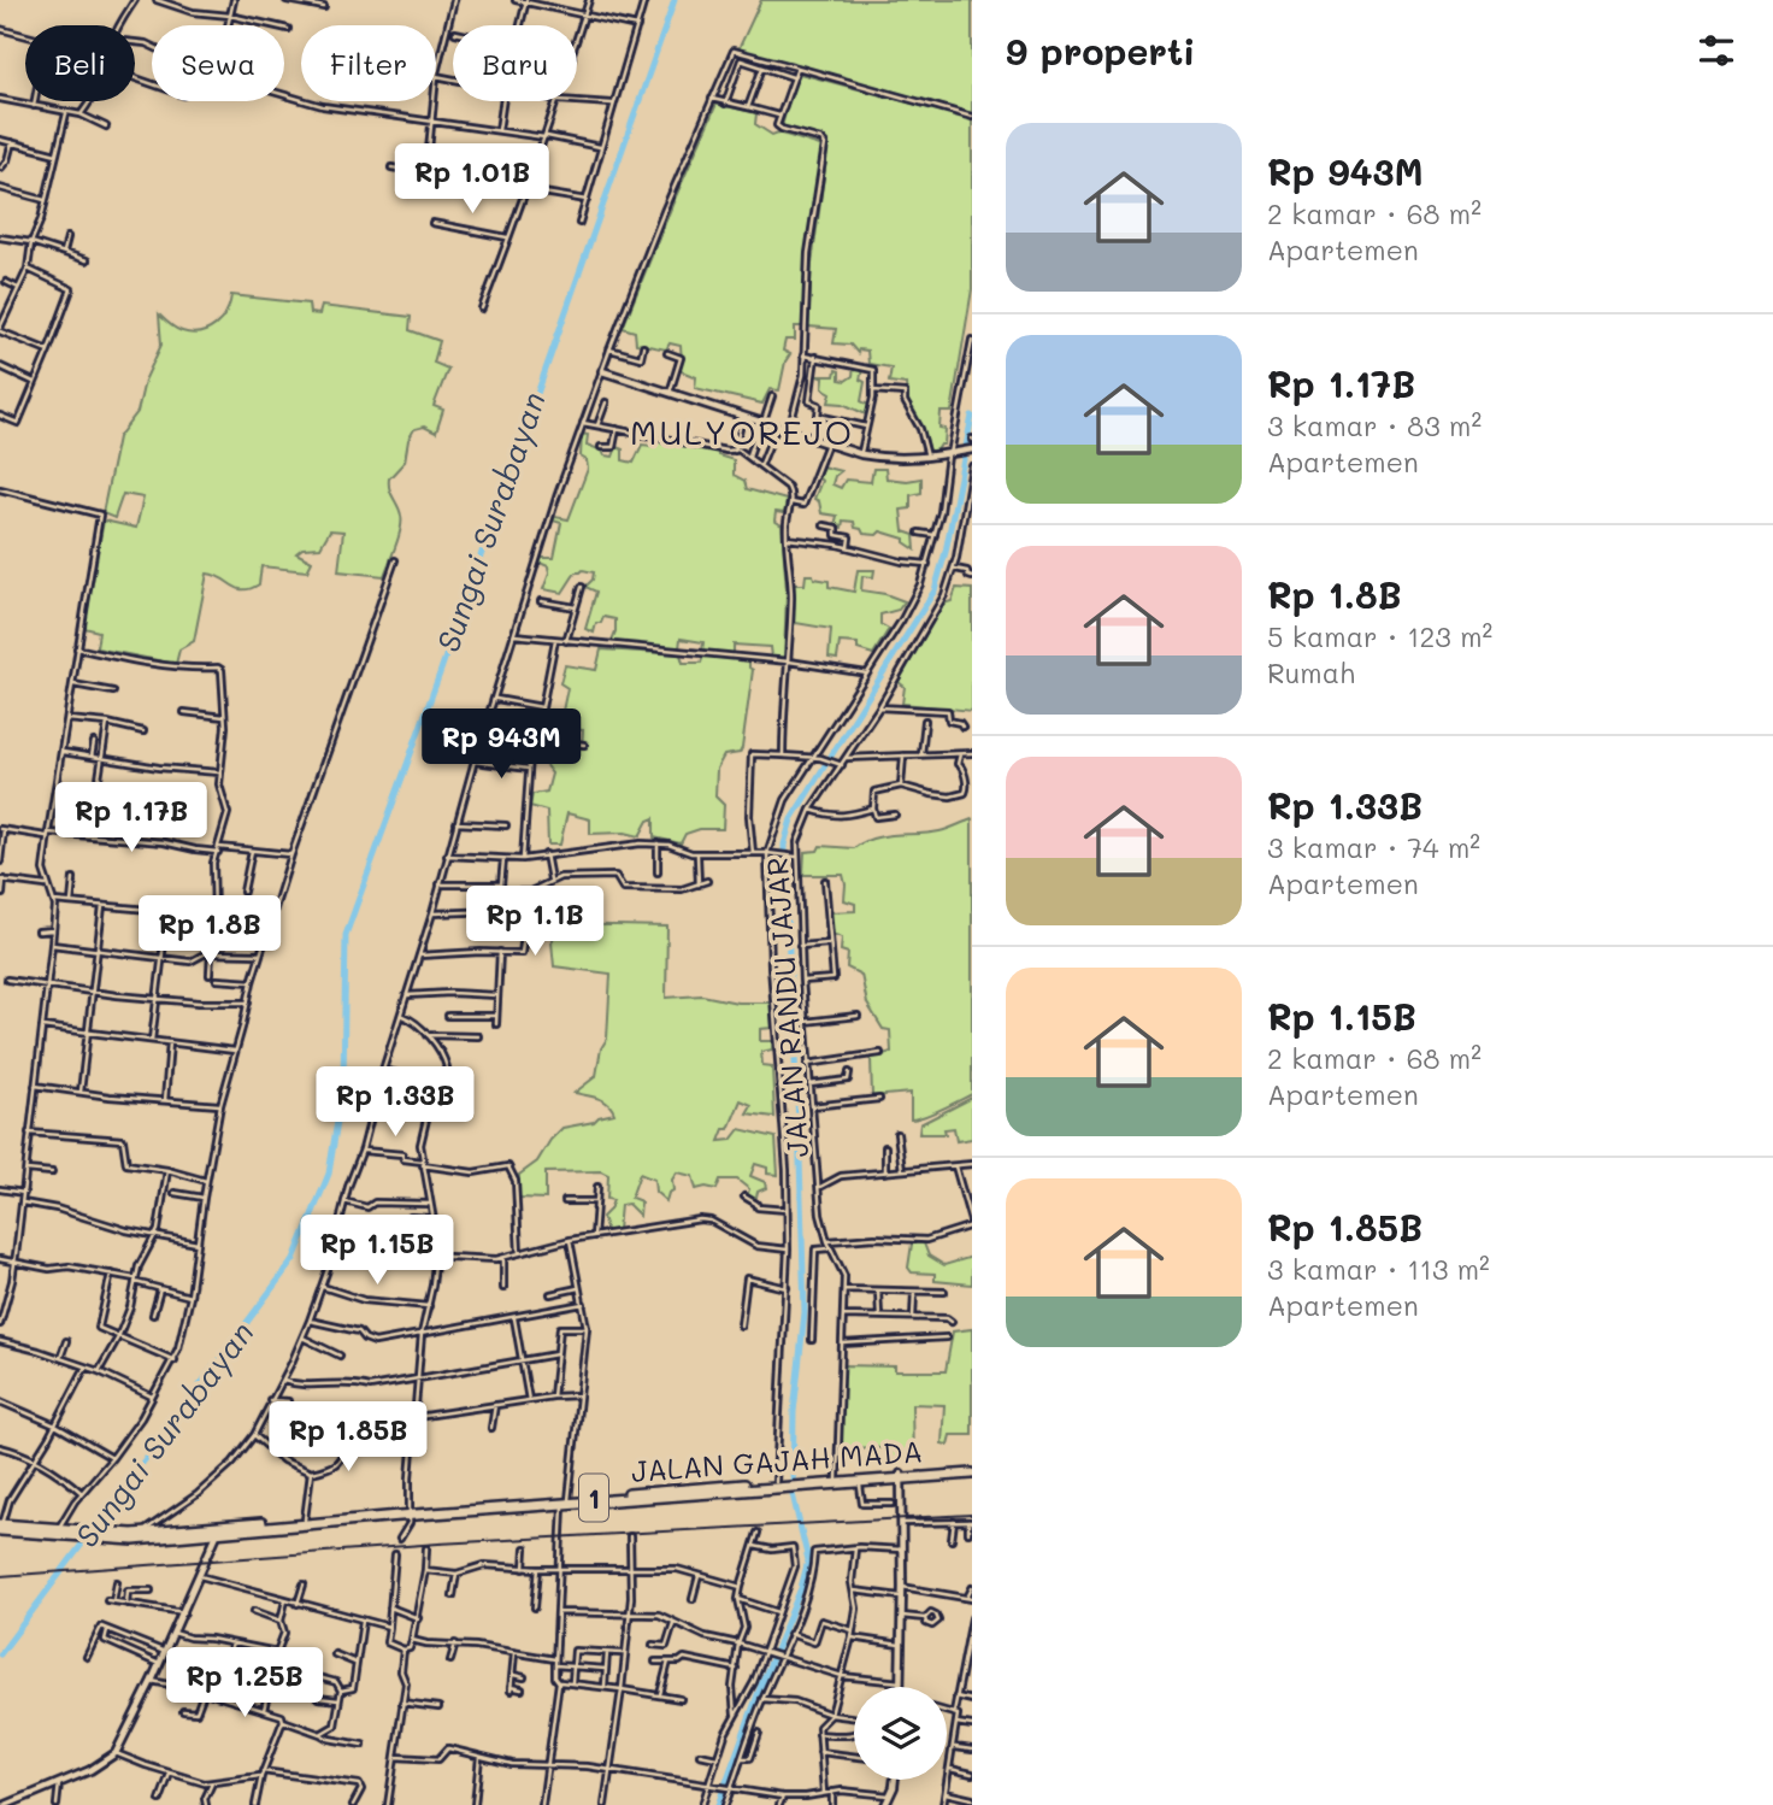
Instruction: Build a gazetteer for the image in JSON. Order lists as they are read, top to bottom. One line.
{"streets":{"highway":["JALAN GAJAH MADA","1"],"street":["JALAN RANDU JAJAR"]},"crossings":[["JALAN GAJAH MADA","1"]],"districts":["MULYOREJO"],"water":["Sungai Surabayan"],"page":{"heading":"9 properti","chip":["Beli","Sewa","Filter","Baru"],"list":[{"name":"Rp 943M","note":"2 kamar · 68 m² · Apartemen"},{"name":"Rp 1.17B","note":"3 kamar · 83 m² · Apartemen"},{"name":"Rp 1.8B","note":"5 kamar · 123 m² · Rumah"},{"name":"Rp 1.33B","note":"3 kamar · 74 m² · Apartemen"},{"name":"Rp 1.15B","note":"2 kamar · 68 m² · Apartemen"},{"name":"Rp 1.85B","note":"3 kamar · 113 m² · Apartemen"}],"price":["Rp 1.01B","Rp 943M","Rp 1.17B","Rp 1.1B","Rp 1.8B","Rp 1.33B","Rp 1.15B","Rp 1.85B","Rp 1.25B"]}}
